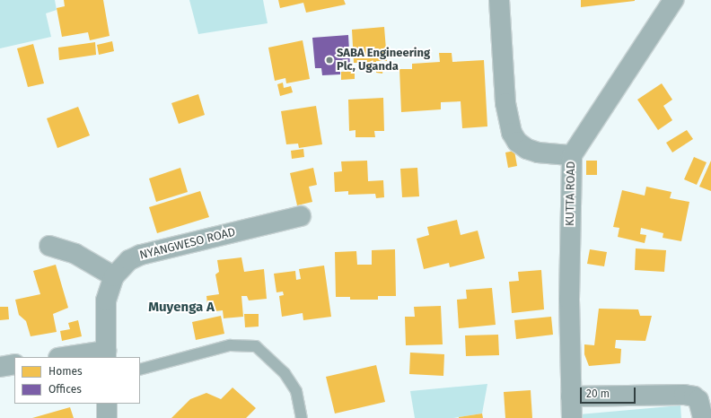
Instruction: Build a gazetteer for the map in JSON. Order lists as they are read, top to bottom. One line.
{"streets":{"street":["KUTTA ROAD","NYANGWESO ROAD"]},"districts":["Muyenga A"],"places":["SABA Engineering Plc, Uganda"],"legend":["Homes","Offices"],"scale_bar":"20 m"}
